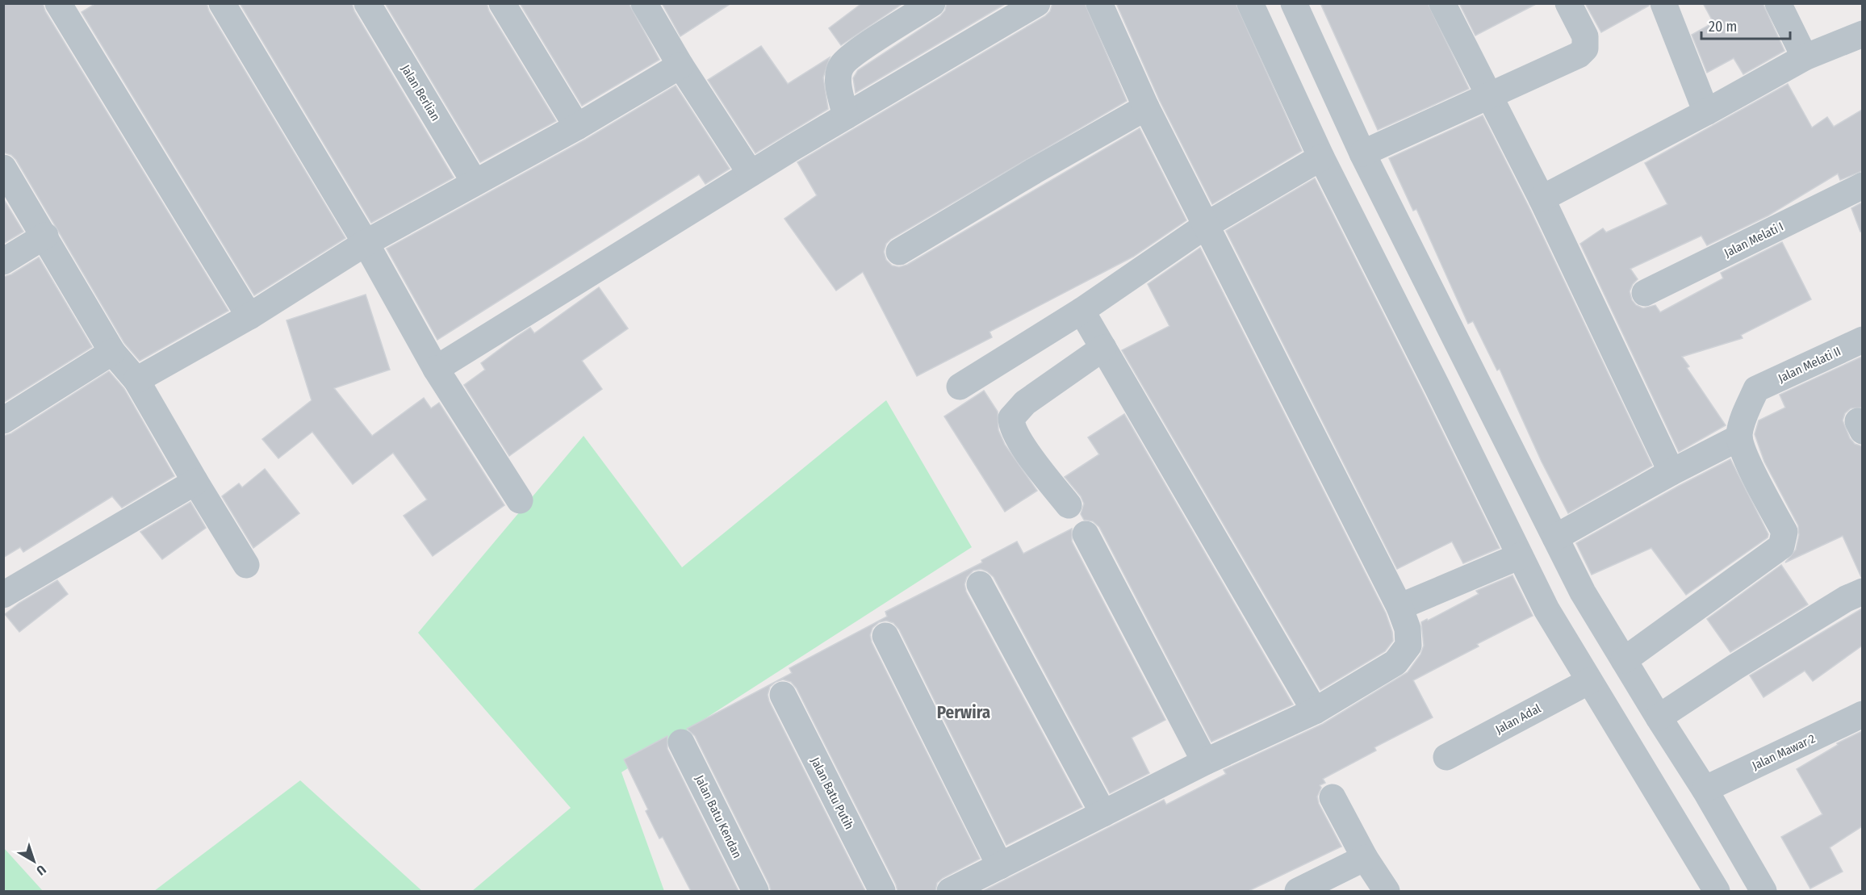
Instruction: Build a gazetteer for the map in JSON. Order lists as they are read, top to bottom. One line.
{"streets":{"street":["Jalan Berlian","Jalan Melati I","Jalan Melati II","Jalan Adal","Jalan Mawar 2","Jalan Batu Putih","Jalan Batu Kendan"]},"districts":["Perwira"],"scale_bar":"20 m","north":"bottom right"}
